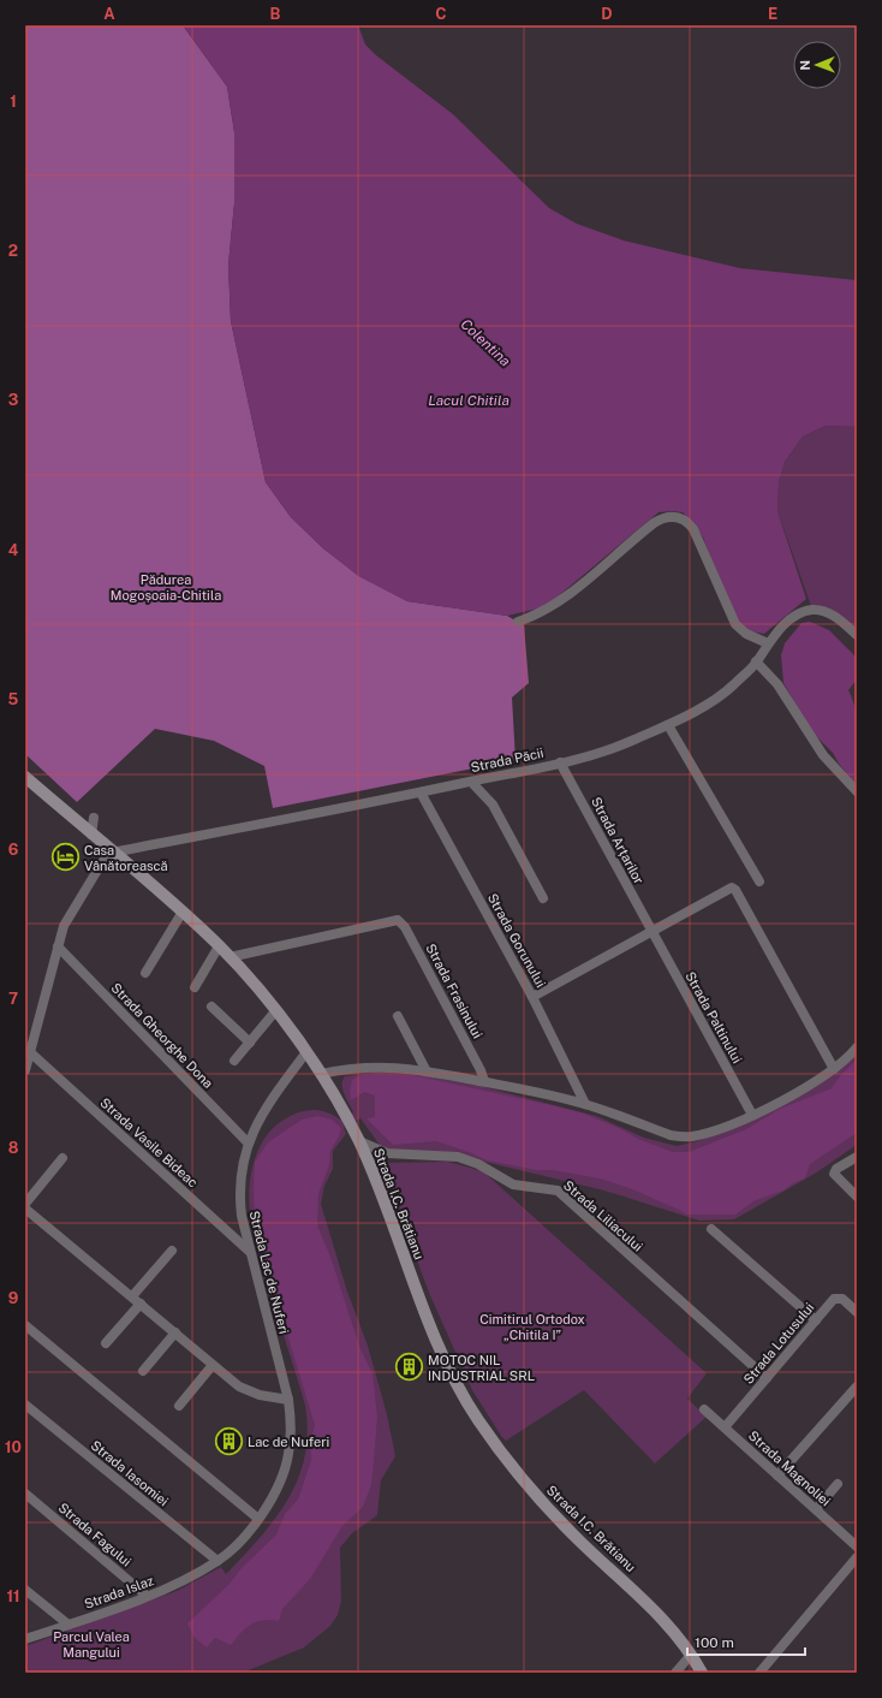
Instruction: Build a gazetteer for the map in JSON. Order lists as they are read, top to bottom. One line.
{"streets":{"main road":["Strada I.C. Brătianu"],"street":["Strada Păcii","Strada Arțarilor","Strada Gorunului","Strada Frasinului","Strada Paltinului","Strada Gheorghe Dona","Strada Vasile Bideac","Strada Liliacului","Strada Lac de Nuferi","Strada Lotusului","Strada Magnoliei","Strada Iasomiei","Strada Fagului","Strada Islaz"]},"crossings":[["Strada Păcii","Strada Arțarilor"],["Strada Păcii","Strada Gorunului"],["Strada Păcii","Strada I.C. Brătianu"],["Strada Arțarilor","Strada Paltinului"],["Strada Frasinului","Strada I.C. Brătianu"],["Strada Gheorghe Dona","Strada Lac de Nuferi"],["Strada Vasile Bideac","Strada Lac de Nuferi"],["Strada I.C. Brătianu","Strada Liliacului"],["Strada I.C. Brătianu","Strada Lac de Nuferi"],["Strada Liliacului","Strada Lotusului"],["Strada Lac de Nuferi","Strada Iasomiei"],["Strada Lac de Nuferi","Strada Islaz"],["Strada Lotusului","Strada Magnoliei"],["Strada Iasomiei","Strada Islaz"],["Strada Fagului","Strada Islaz"]],"water":["Colentina","Lacul Chitila"],"parks":["Pădurea Mogoșoaia-Chitila","Cimitirul Ortodox „Chitila I”","Parcul Valea Mangului"],"places":{"hotel":["Casa Vânătorească"],"building":["MOTOC NIL INDUSTRIAL SRL","Lac de Nuferi"]},"scale_bar":"100 m","north":"left","grid":{"columns":["A","B","C","D","E"],"rows":["1","2","3","4","5","6","7","8","9","10","11"]}}
